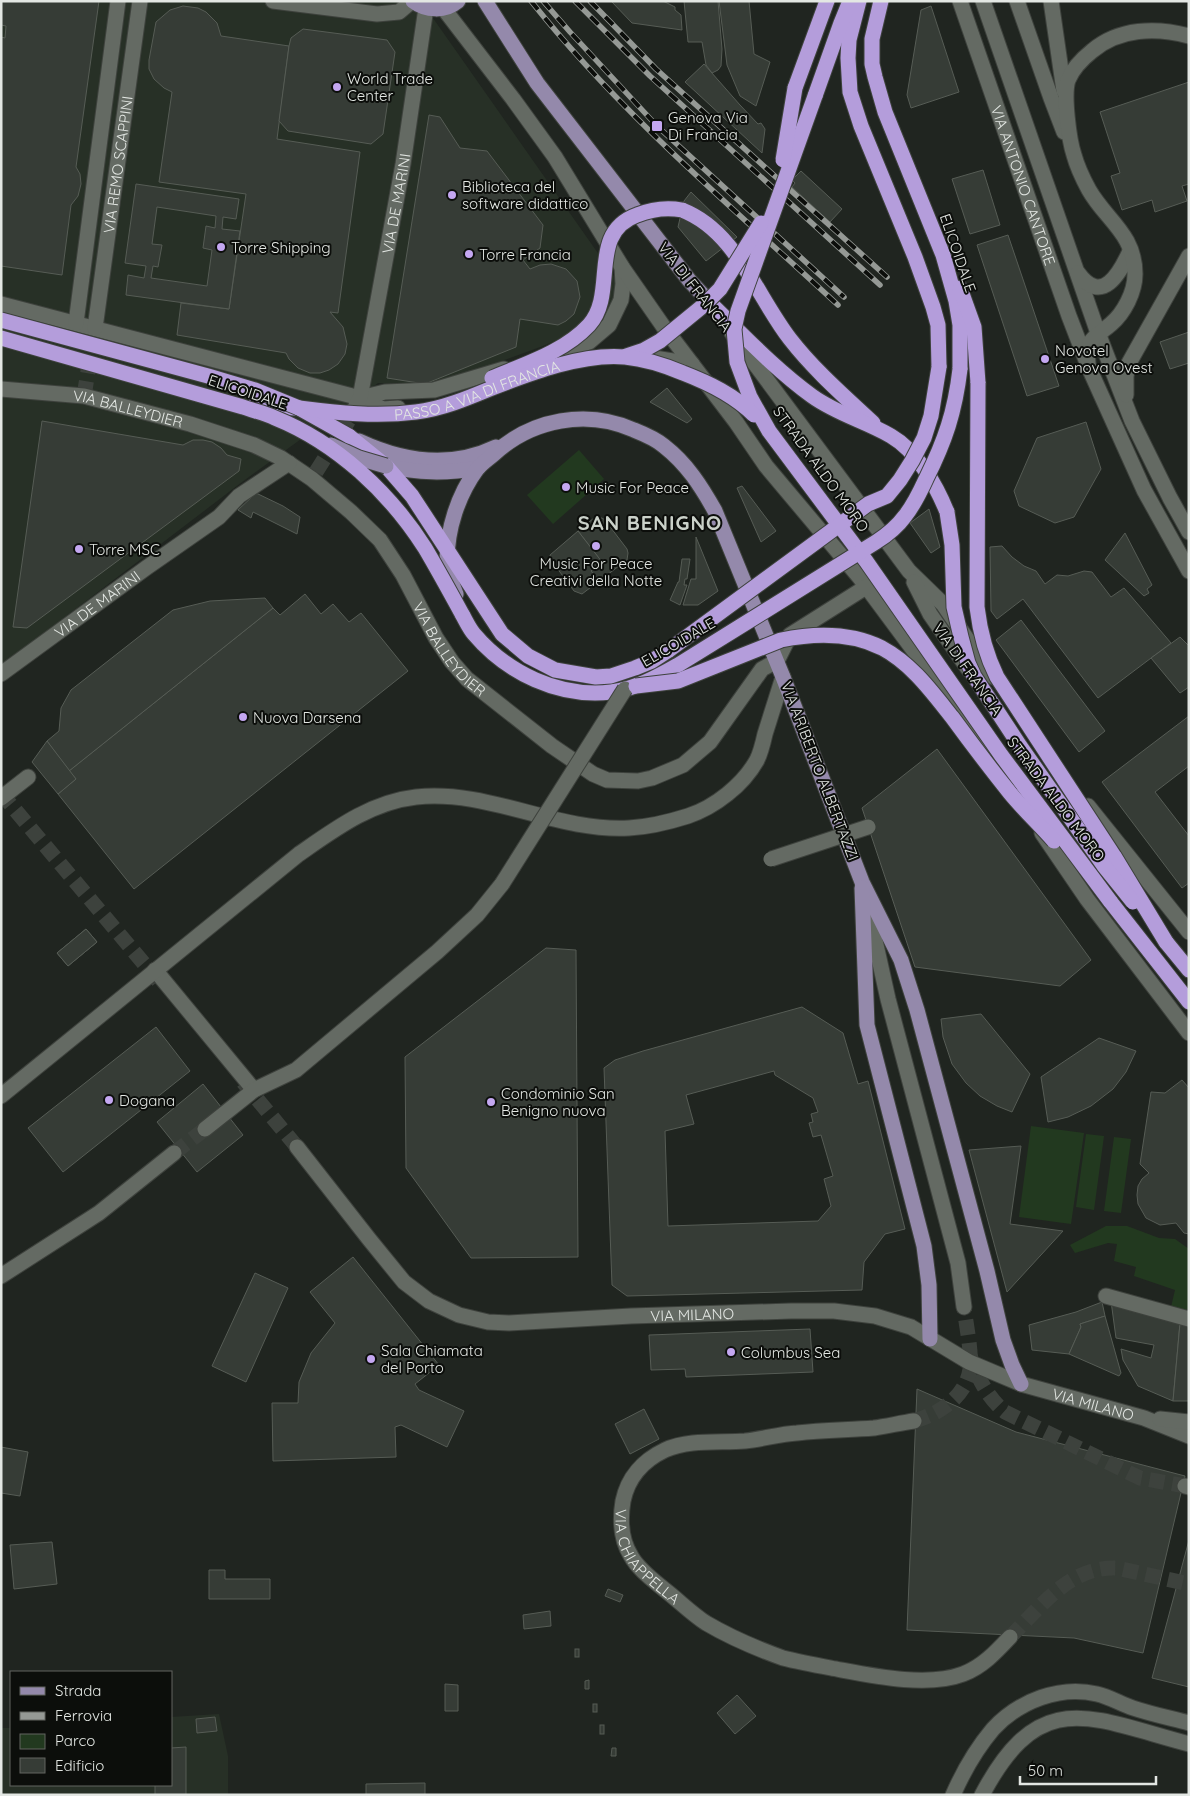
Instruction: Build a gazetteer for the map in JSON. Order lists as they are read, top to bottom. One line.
{"streets":{"highway":["ELICOIDALE","STRADA ALDO MORO"],"main road":["VIA DI FRANCIA","VIA ARIBERTO ALBERTAZZI"],"street":["VIA REMO SCAPPINI","VIA ANTONIO CANTORE","VIA DE MARINI","PASSO A VIA DI FRANCIA","VIA BALLEYDIER","VIA MILANO","VIA CHIAPPELLA"]},"crossings":[["VIA DE MARINI","ELICOIDALE"],["VIA DE MARINI","PASSO A VIA DI FRANCIA"],["VIA DE MARINI","VIA BALLEYDIER"],["ELICOIDALE","VIA BALLEYDIER"],["ELICOIDALE","STRADA ALDO MORO"],["ELICOIDALE","VIA ARIBERTO ALBERTAZZI"],["VIA BALLEYDIER","VIA ARIBERTO ALBERTAZZI"]],"districts":["SAN BENIGNO"],"places":{"other":["World Trade Center","Biblioteca del software didattico","Torre Shipping","Torre Francia","Novotel Genova Ovest","Music For Peace","Music For Peace Creativi della Notte","Torre MSC","Nuova Darsena","Dogana","Condominio San Benigno nuova","Columbus Sea","Sala Chiamata del Porto"],"transit":["Genova Via Di Francia"]},"legend":["Strada","Ferrovia","Parco","Edificio"],"scale_bar":"50 m"}
